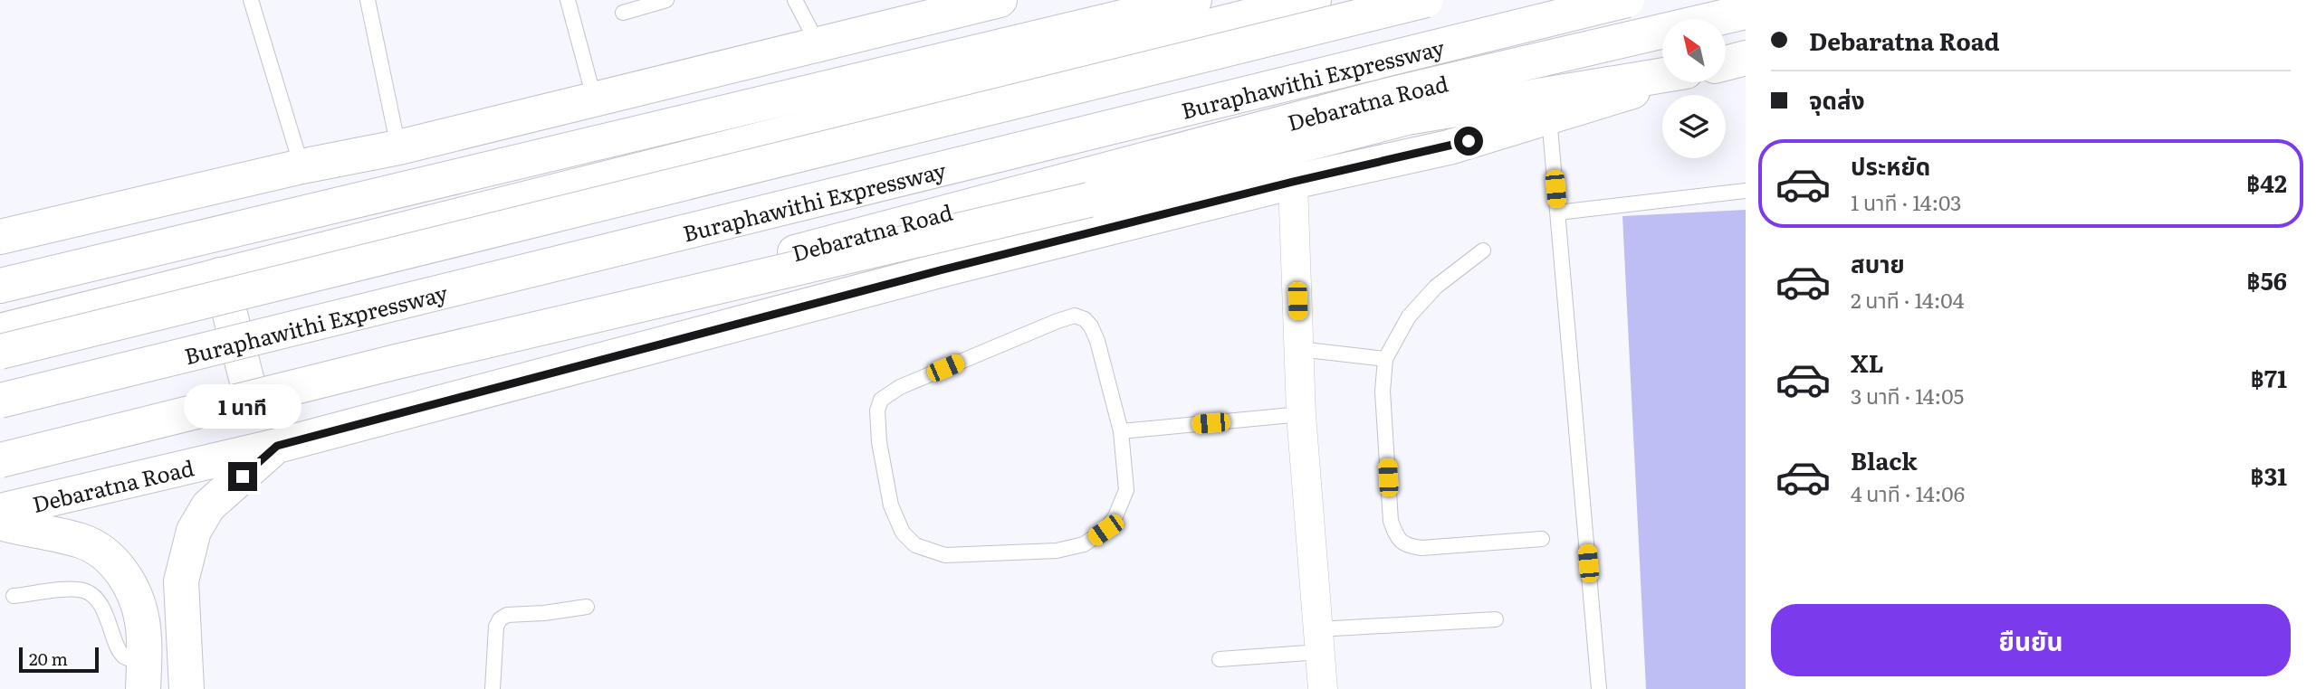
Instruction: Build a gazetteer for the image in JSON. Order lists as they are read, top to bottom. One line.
{"streets":{"main road":["Buraphawithi Expressway","Debaratna Road"]},"scale_bar":"20 m","north":"top left","page":{"banner":["Debaratna Road","จุดส่ง"],"list":[{"name":"ประหยัด","note":"1 นาที · 14:03","value":"฿42"},{"name":"สบาย","note":"2 นาที · 14:04","value":"฿56"},{"name":"XL","note":"3 นาที · 14:05","value":"฿71"},{"name":"Black","note":"4 นาที · 14:06","value":"฿31"}],"bubble":"1 นาที","buttons":"ยืนยัน","scale":"20 m"}}
